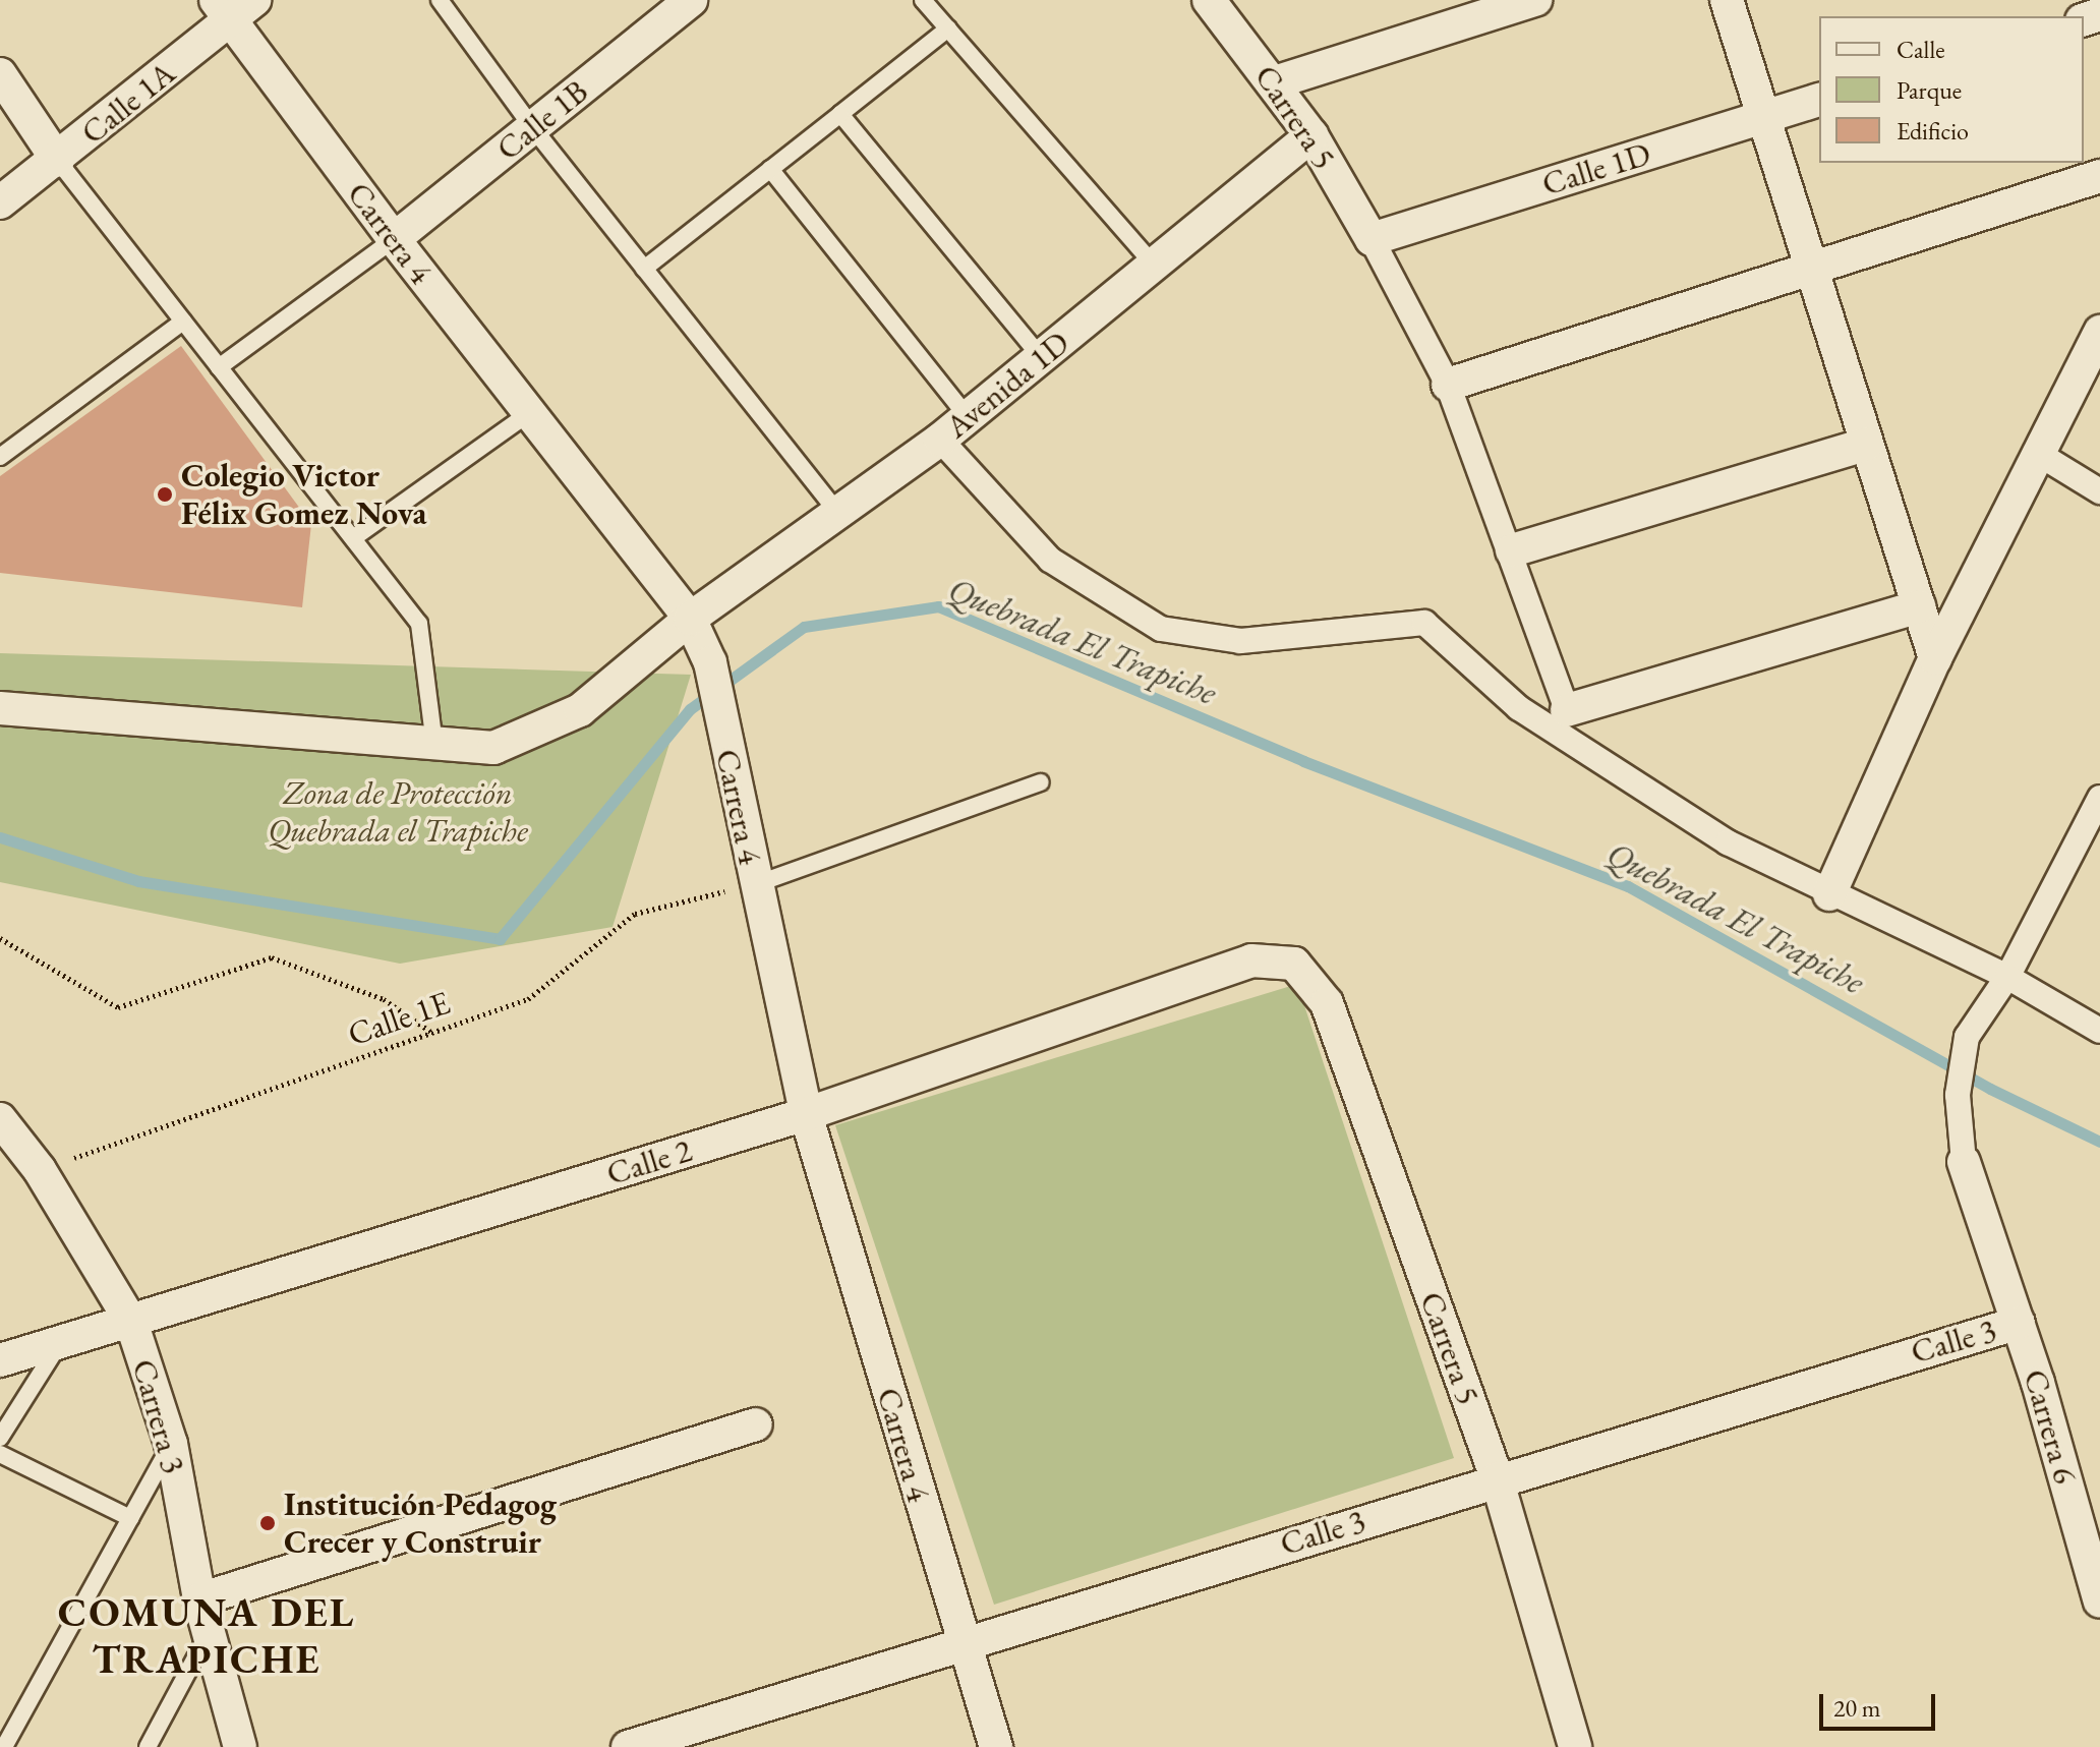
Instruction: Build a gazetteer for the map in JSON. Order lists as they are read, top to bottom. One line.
{"streets":{"street":["Calle 1A","Carrera 5","Calle 1B","Calle 1D","Carrera 4","Avenida 1D","Calle 2","Calle 3","Carrera 3","Carrera 6"],"path":["Calle 1E"]},"crossings":[["Calle 1A","Carrera 4"],["Carrera 5","Calle 1D"],["Carrera 5","Avenida 1D"],["Carrera 5","Calle 2"],["Carrera 5","Calle 3"],["Calle 1B","Carrera 4"],["Carrera 4","Avenida 1D"],["Carrera 4","Calle 1E"],["Carrera 4","Calle 2"],["Carrera 4","Calle 3"],["Calle 1E","Carrera 3"],["Calle 2","Carrera 3"],["Calle 3","Carrera 6"]],"districts":["COMUNA DEL TRAPICHE"],"water":["Quebrada El Trapiche"],"parks":["Zona de Protección Quebrada el Trapiche"],"places":["Colegio Victor Félix Gomez Nova","Institución Pedagog Crecer y Construir"],"legend":["Calle","Parque","Edificio"],"scale_bar":"20 m"}
